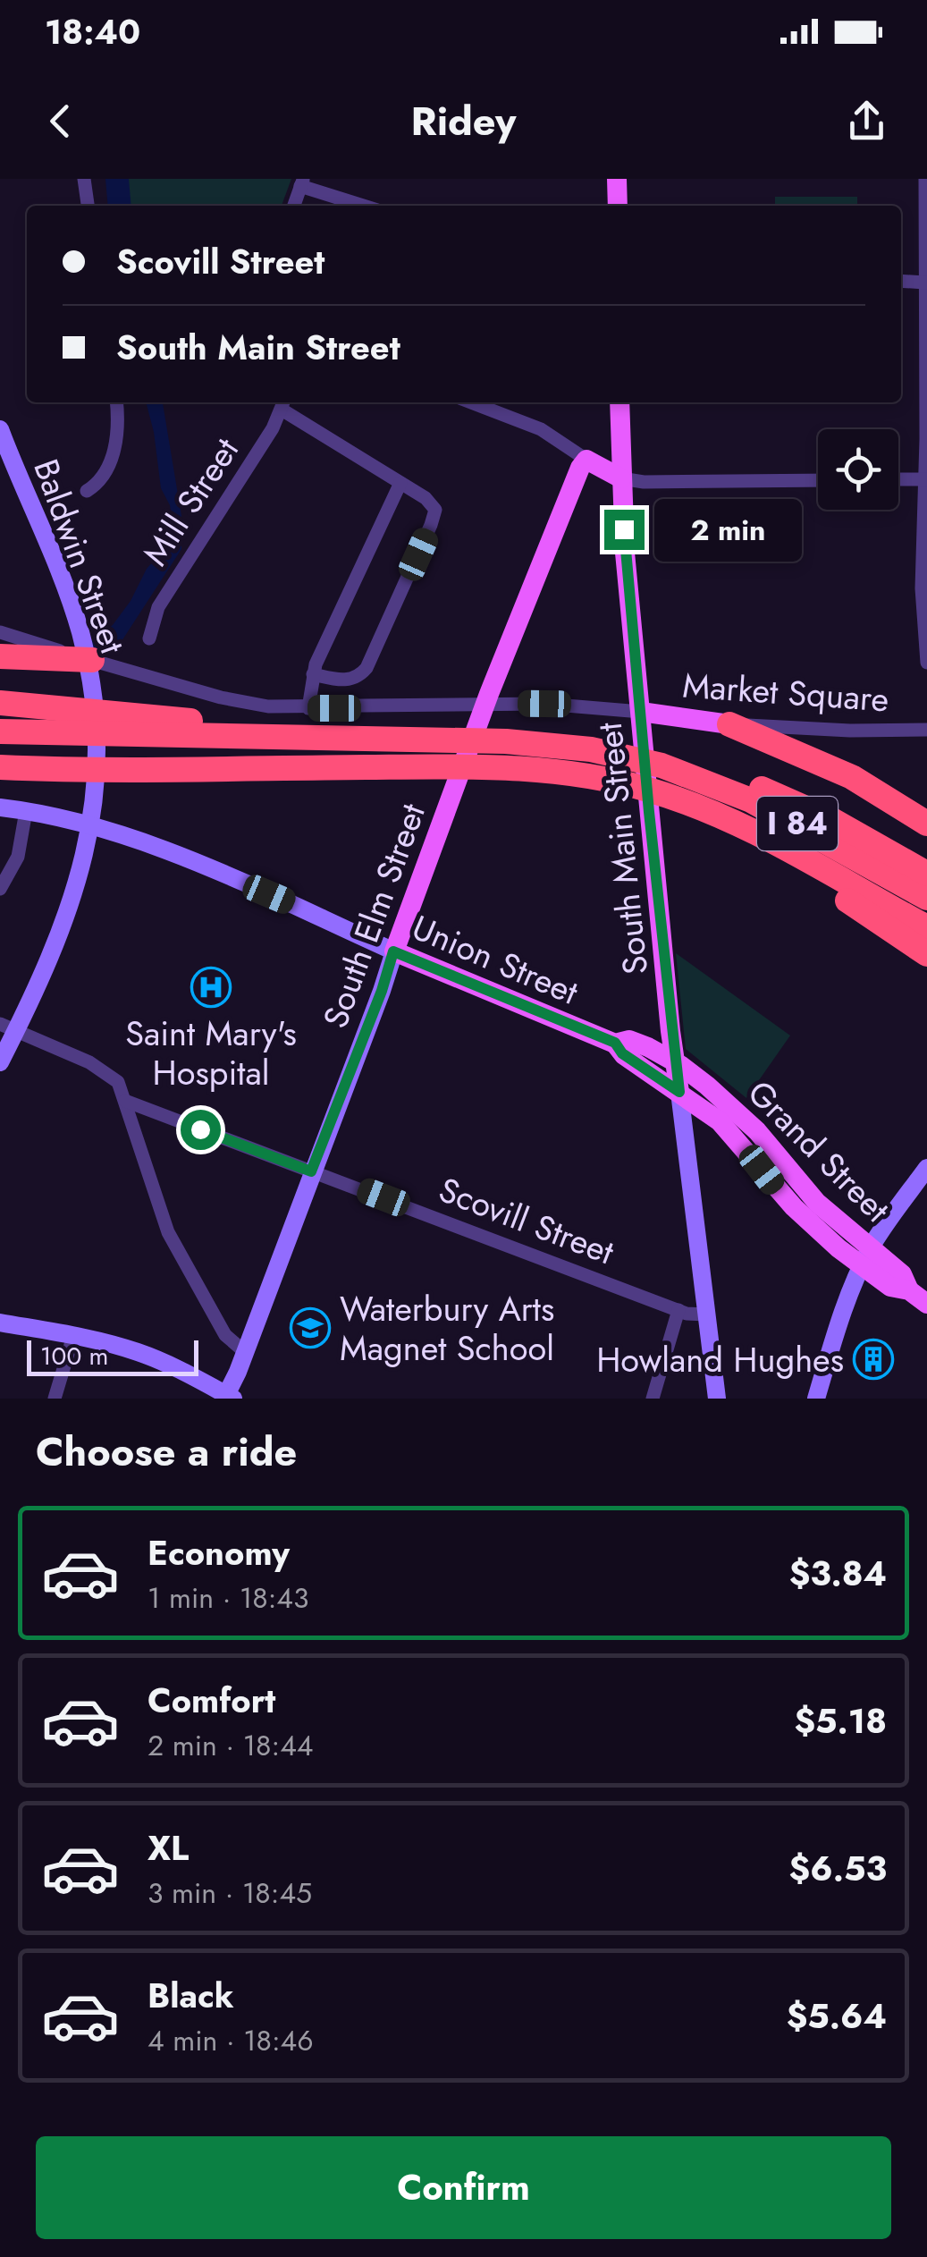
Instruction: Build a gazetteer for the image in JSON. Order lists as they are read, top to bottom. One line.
{"streets":{"highway":["I 84"],"main road":["Baldwin Street","Market Square","South Main Street","South Elm Street","Union Street","Grand Street"],"street":["Mill Street","Scovill Street"]},"crossings":[["Market Square","South Main Street"],["South Main Street","Union Street"],["South Main Street","Grand Street"],["South Main Street","Scovill Street"],["South Elm Street","Union Street"],["South Elm Street","Scovill Street"],["Union Street","Grand Street"]],"places":{"hospital":["Saint Mary's Hospital"],"school or university":["Waterbury Arts Magnet School"],"building":["Howland Hughes"]},"scale_bar":"100 m","page":{"status":"18:40","header":"Ridey","banner":["Scovill Street","South Main Street"],"bubble":"2 min","scale":"100 m","heading":"Choose a ride","list":[{"name":"Economy","note":"1 min · 18:43","value":"$3.84"},{"name":"Comfort","note":"2 min · 18:44","value":"$5.18"},{"name":"XL","note":"3 min · 18:45","value":"$6.53"},{"name":"Black","note":"4 min · 18:46","value":"$5.64"}],"buttons":"Confirm"}}
